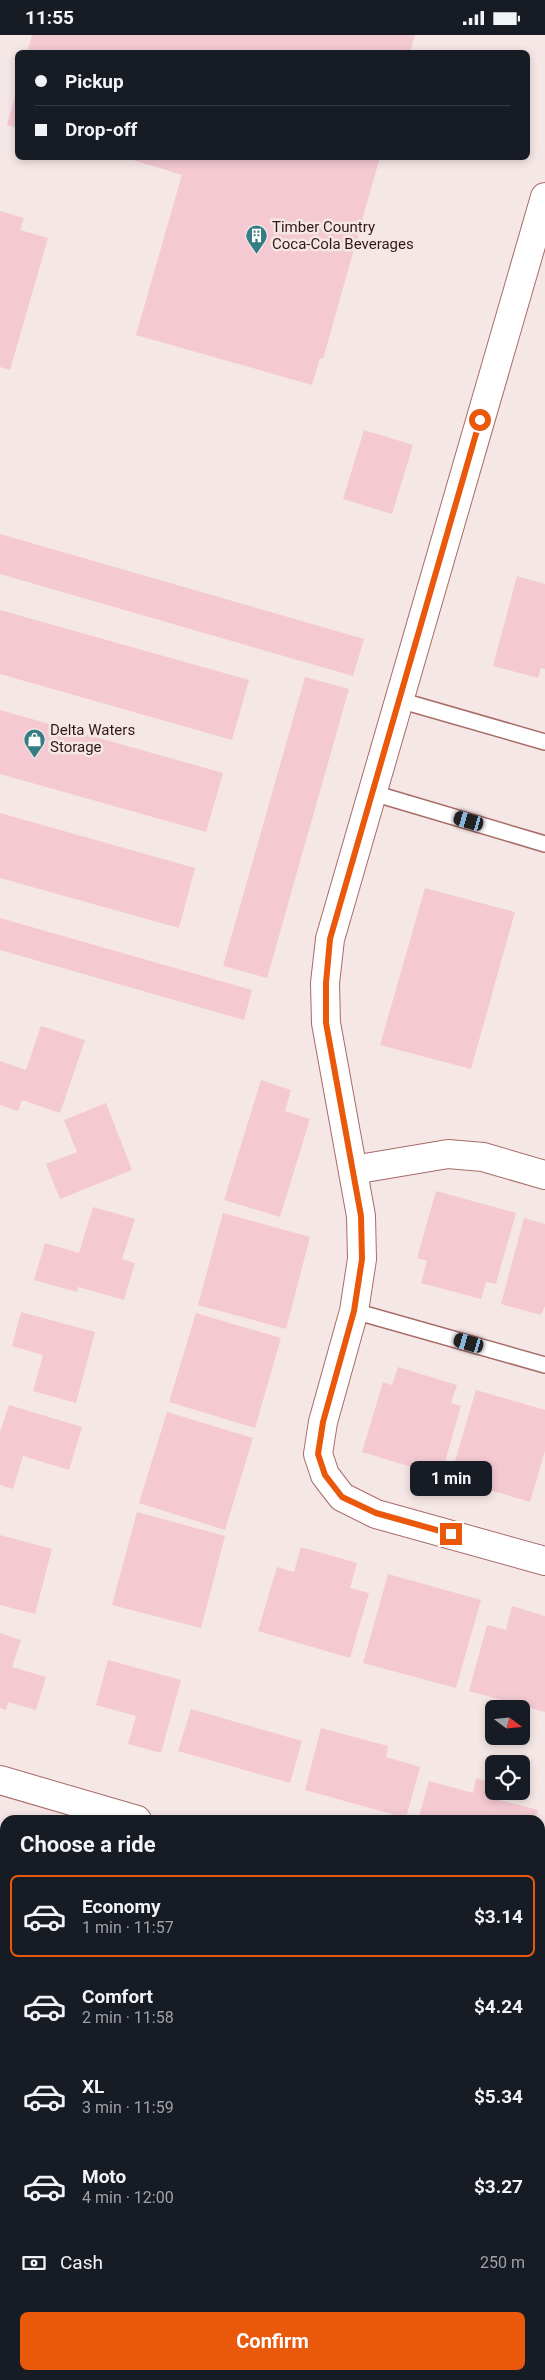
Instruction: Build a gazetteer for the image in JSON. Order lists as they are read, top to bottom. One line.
{"places":{"building":["Timber Country Coca-Cola Beverages"],"shop":["Delta Waters Storage"]},"north":"right","page":{"status":"11:55","banner":["Pickup","Drop-off"],"bubble":"1 min","heading":"Choose a ride","list":[{"name":"Economy","note":"1 min · 11:57","value":"$3.14"},{"name":"Comfort","note":"2 min · 11:58","value":"$4.24"},{"name":"XL","note":"3 min · 11:59","value":"$5.34"},{"name":"Moto","note":"4 min · 12:00","value":"$3.27"}],"pay":["Cash","250 m"],"buttons":"Confirm"}}
